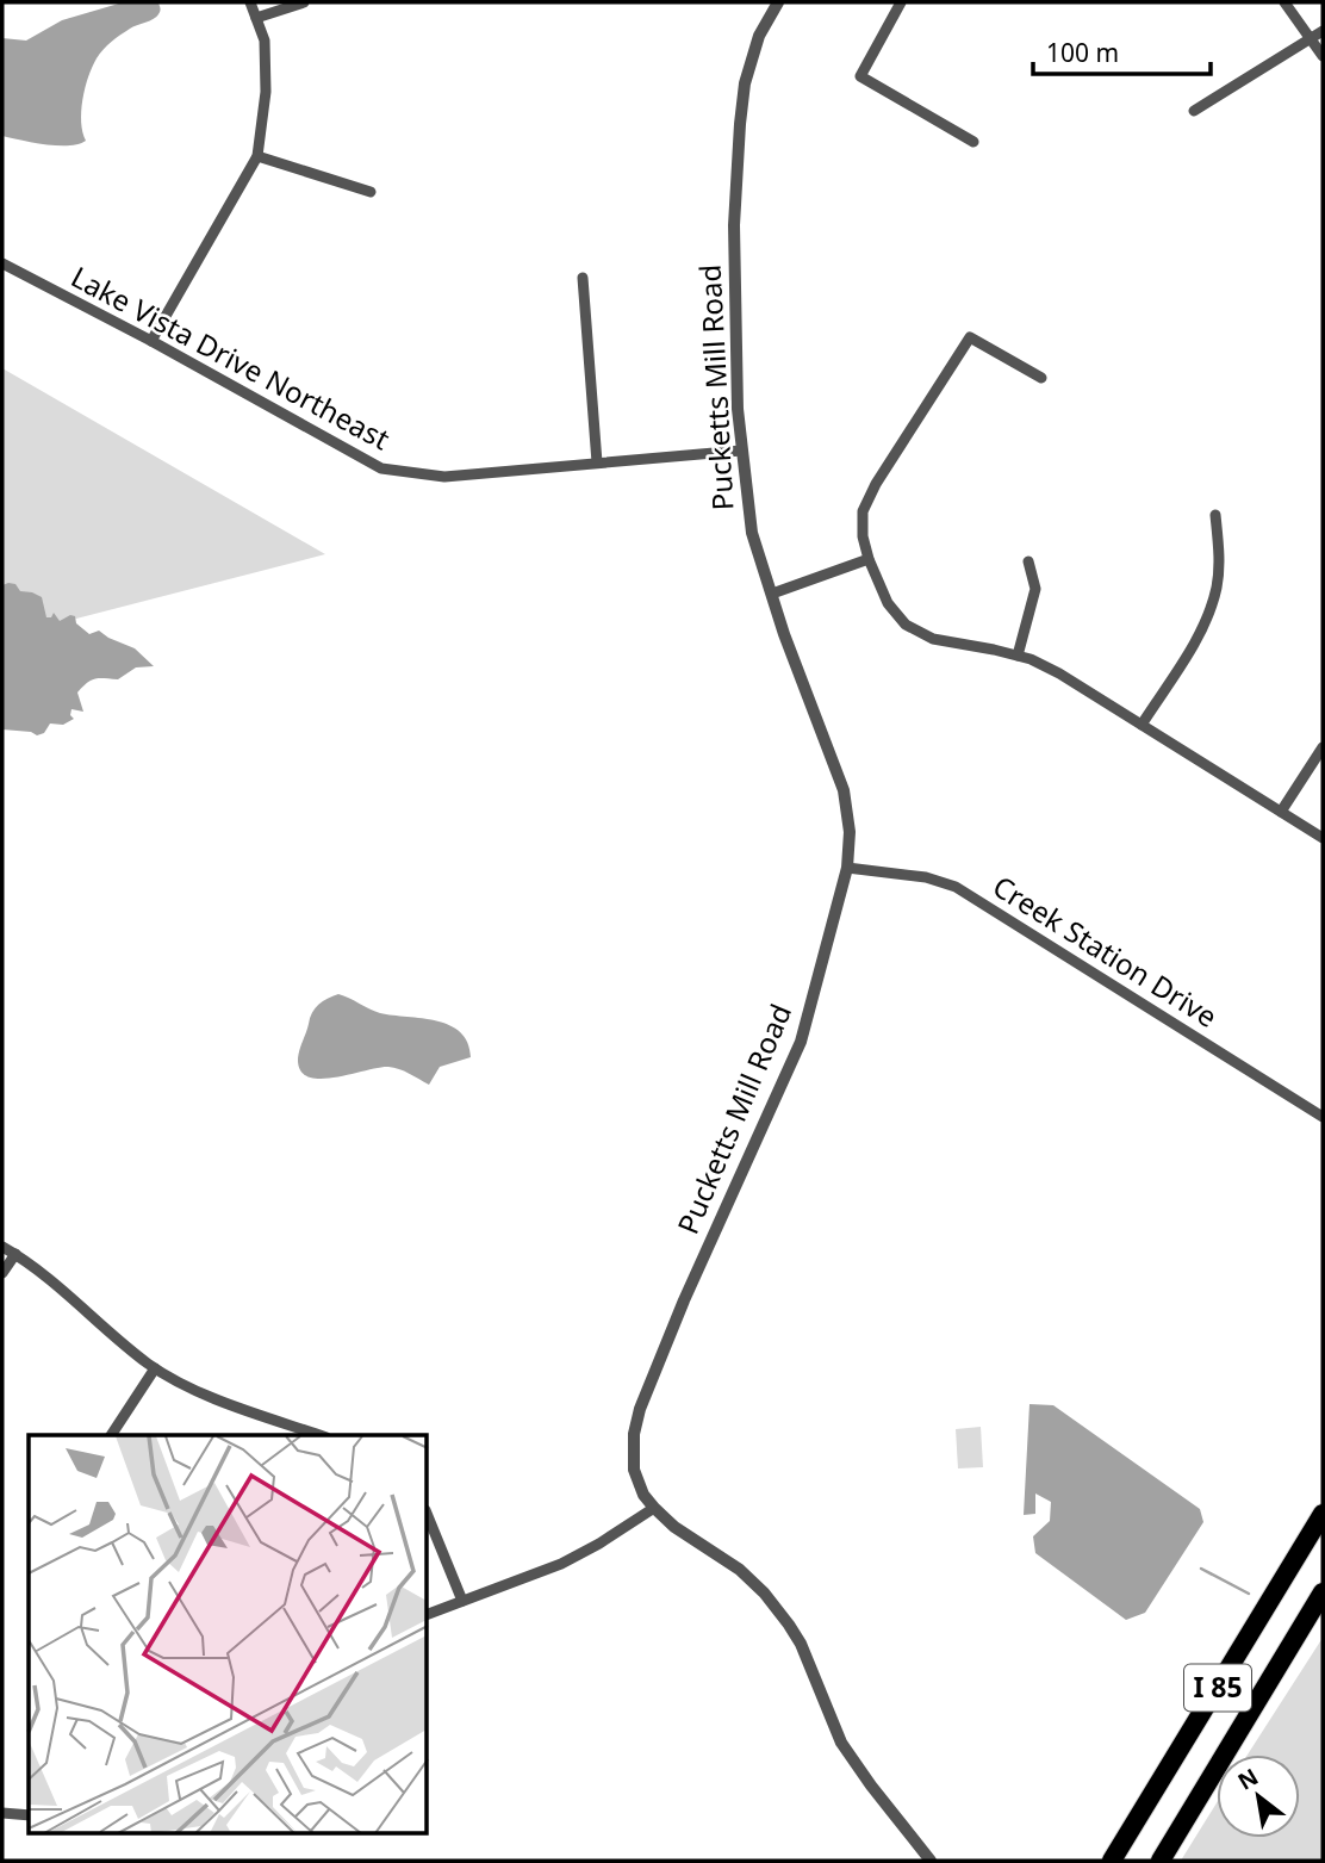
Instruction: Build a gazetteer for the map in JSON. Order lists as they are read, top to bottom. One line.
{"streets":{"highway":["I 85"],"street":["Lake Vista Drive Northeast","Pucketts Mill Road","Creek Station Drive"]},"crossings":[["Lake Vista Drive Northeast","Pucketts Mill Road"],["Pucketts Mill Road","Creek Station Drive"]],"scale_bar":"100 m","north":"top left"}
